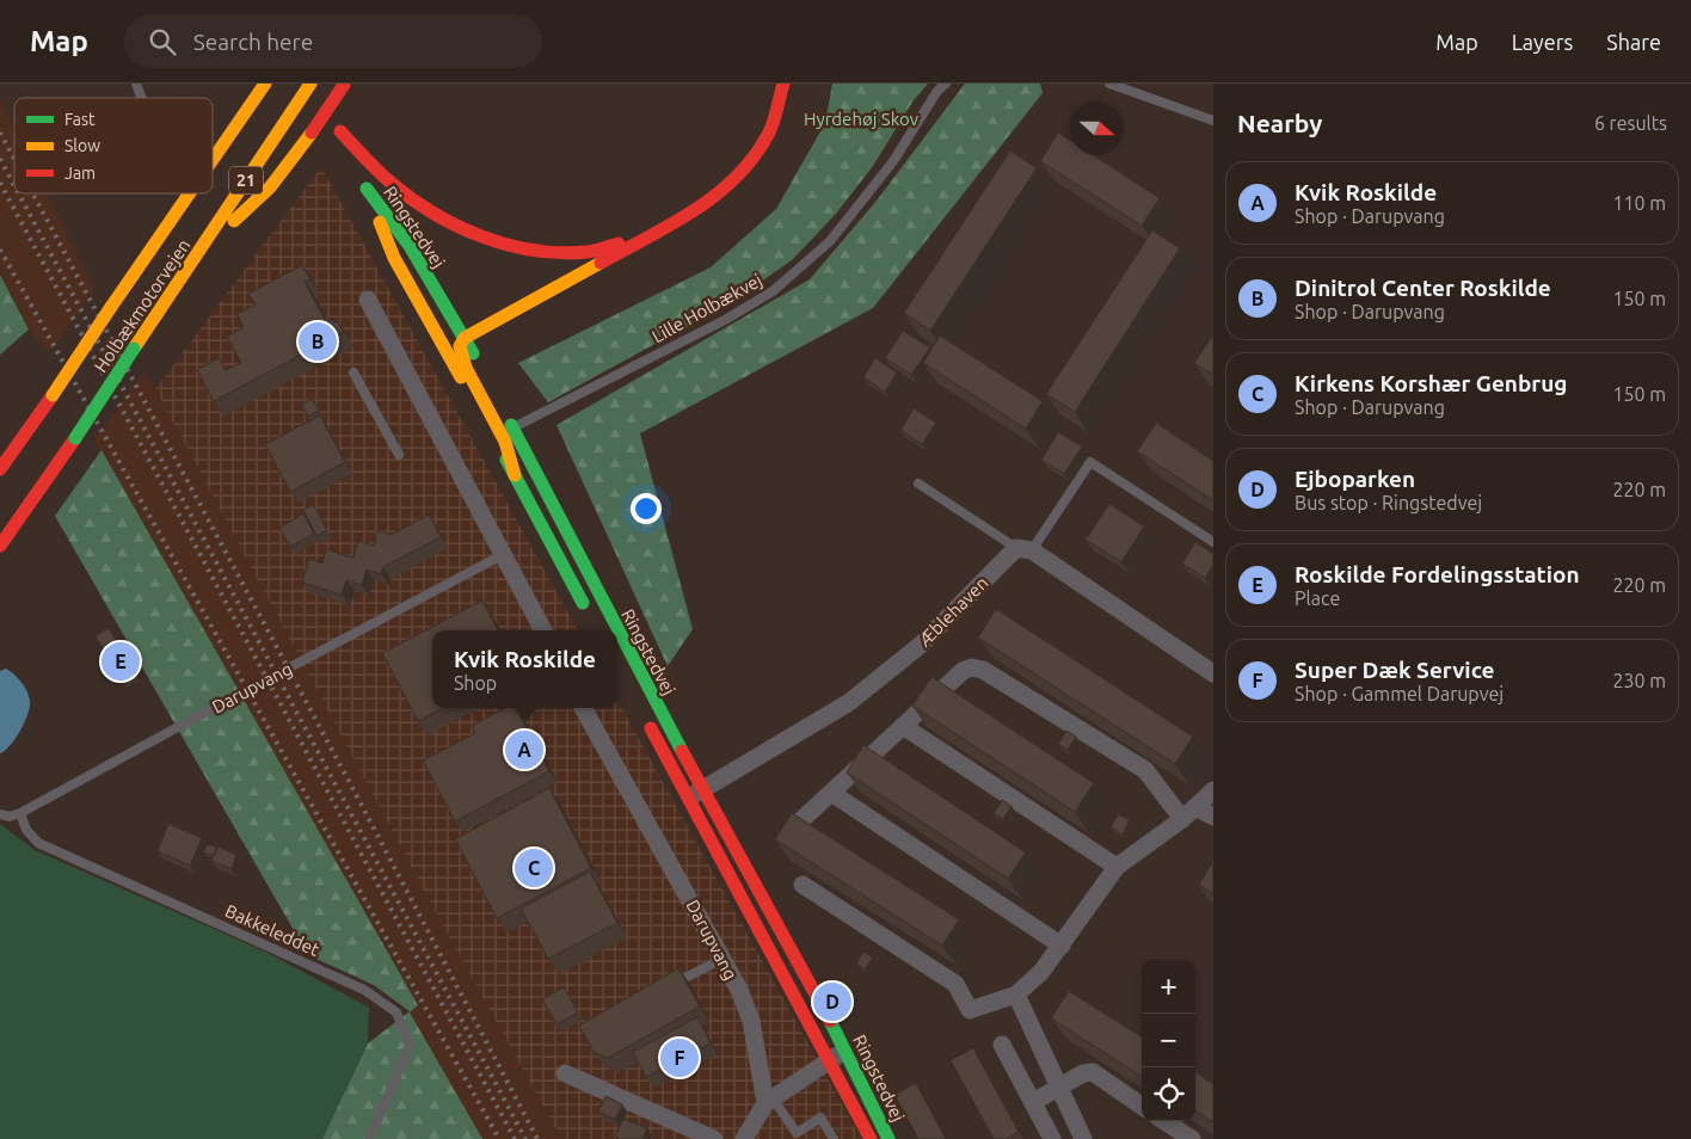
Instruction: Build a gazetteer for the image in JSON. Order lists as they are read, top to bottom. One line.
{"streets":{"main road":["21","Ringstedvej","Holbækmotorvejen"],"street":["Æblehaven","Darupvang"],"lane":["Lille Holbækvej","Bakkeleddet"]},"crossings":[["Ringstedvej","Lille Holbækvej"],["Ringstedvej","Æblehaven"],["Darupvang","Bakkeleddet"]],"parks":["Hyrdehøj Skov"],"legend":["Fast","Slow","Jam"],"north":"right","page":{"header":"Map","search":"Search here","nav":["Map","Layers","Share"],"heading":["Nearby","6 results"],"list":[{"mark":"A","name":"Kvik Roskilde","note":"Shop · Darupvang","value":"110 m"},{"mark":"B","name":"Dinitrol Center Roskilde","note":"Shop · Darupvang","value":"150 m"},{"mark":"C","name":"Kirkens Korshær Genbrug","note":"Shop · Darupvang","value":"150 m"},{"mark":"D","name":"Ejboparken","note":"Bus stop · Ringstedvej","value":"220 m"},{"mark":"E","name":"Roskilde Fordelingsstation","note":"Place","value":"220 m"},{"mark":"F","name":"Super Dæk Service","note":"Shop · Gammel Darupvej","value":"230 m"}],"pins":["B","E","A","C","D","F"],"popup":["Kvik Roskilde","Shop"],"map_buttons":["+","−"]}}
